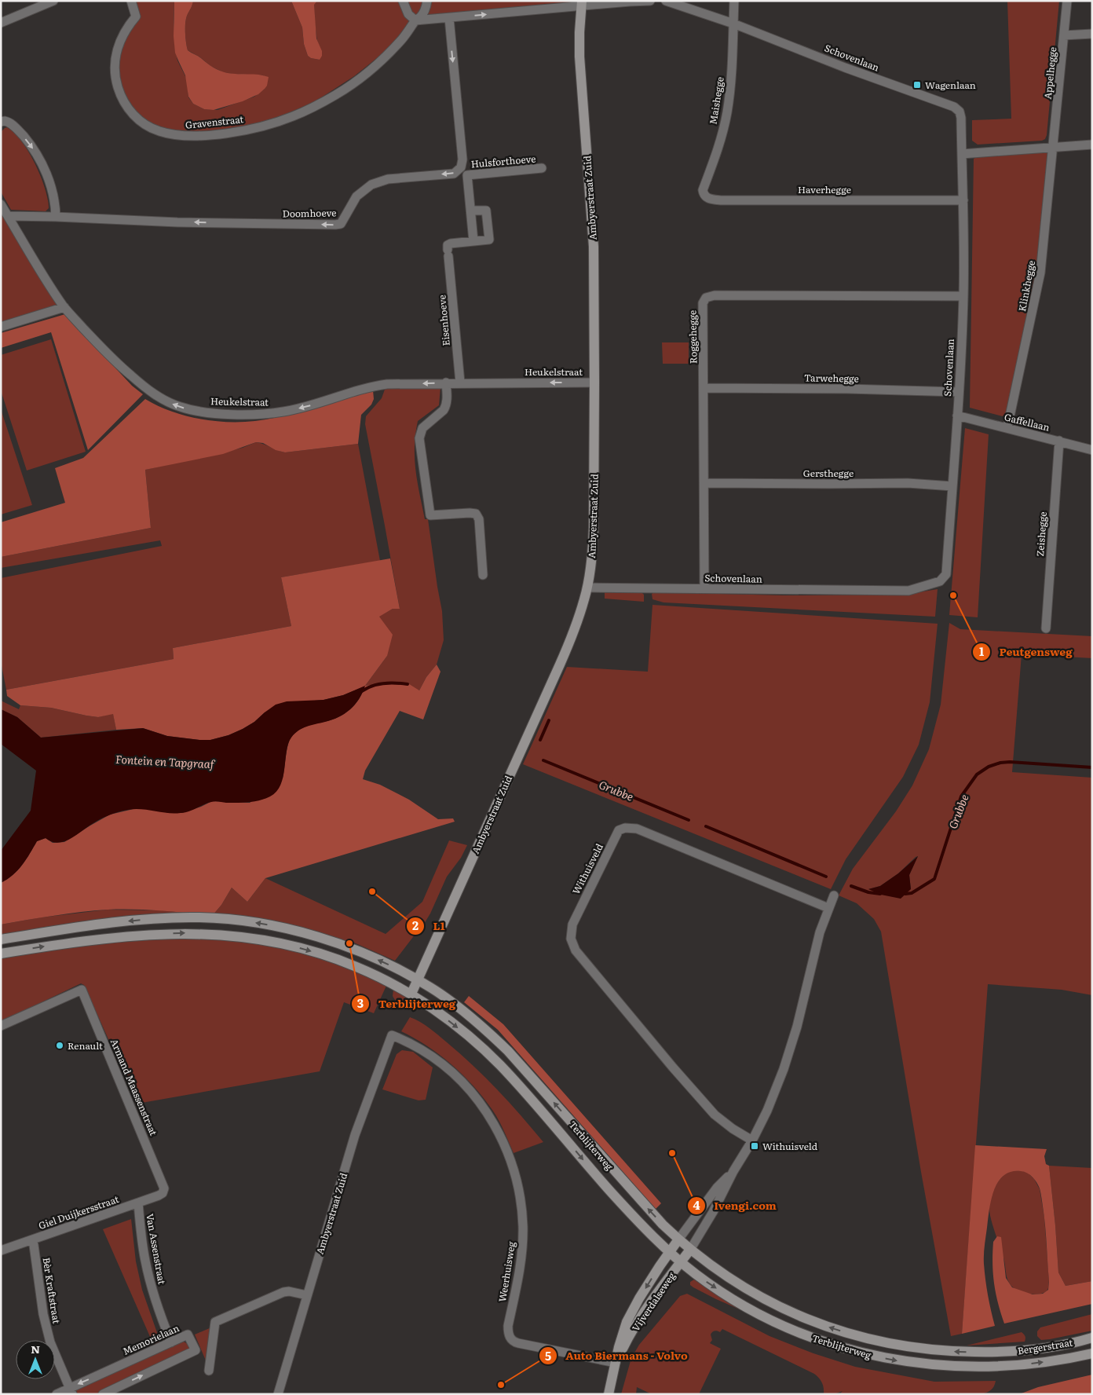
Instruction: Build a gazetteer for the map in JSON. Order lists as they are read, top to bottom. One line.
{"streets":{"main road":["Ambyerstraat Zuid","Terblijterweg","Vijverdalseweg","Bergerstraat"],"street":["Schovenlaan","Appelhegge","Maishegge","Gravenstraat","Hulsforthoeve","Haverhegge","Doomhoeve","Klinkhegge","Eisenhoeve","Roggehegge","Heukelstraat","Tarwehegge","Gaffellaan","Gersthegge","Zeishegge","Withuisveld","Armand Maassenstraat","Giel Duijkersstraat","Van Assenstraat","Weerhuisweg","Bèr Kraftstraat","Memorielaan"]},"crossings":[["Schovenlaan","Maishegge"],["Schovenlaan","Haverhegge"],["Schovenlaan","Ambyerstraat Zuid"],["Schovenlaan","Roggehegge"],["Schovenlaan","Tarwehegge"],["Schovenlaan","Gaffellaan"],["Schovenlaan","Gersthegge"],["Appelhegge","Klinkhegge"],["Maishegge","Haverhegge"],["Ambyerstraat Zuid","Heukelstraat"],["Ambyerstraat Zuid","Terblijterweg"],["Ambyerstraat Zuid","Weerhuisweg"],["Doomhoeve","Heukelstraat"],["Klinkhegge","Gaffellaan"],["Eisenhoeve","Heukelstraat"],["Roggehegge","Tarwehegge"],["Roggehegge","Gersthegge"],["Gaffellaan","Zeishegge"],["Armand Maassenstraat","Giel Duijkersstraat"],["Terblijterweg","Vijverdalseweg"],["Terblijterweg","Bergerstraat"],["Giel Duijkersstraat","Van Assenstraat"],["Giel Duijkersstraat","Bèr Kraftstraat"],["Van Assenstraat","Memorielaan"],["Weerhuisweg","Vijverdalseweg"],["Bèr Kraftstraat","Memorielaan"]],"one_way":["Doomhoeve","Heukelstraat"],"water":["Fontein en Tapgraaf","Grubbe"],"places":{"transit":["Wagenlaan","Withuisveld"],"other":["Peutgensweg","L1","Terblijterweg","Renault","Ivengi.com","Auto Biermans - Volvo"]},"north":"top"}
